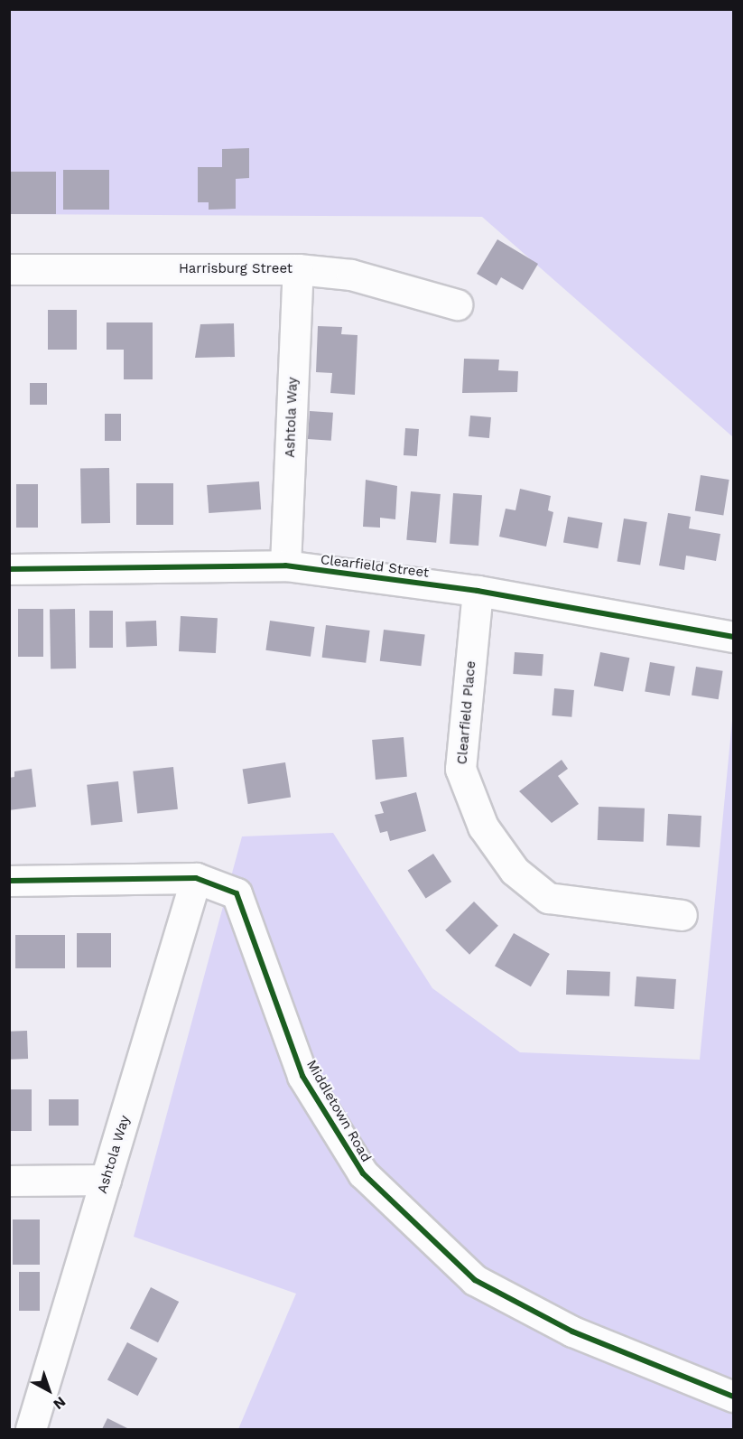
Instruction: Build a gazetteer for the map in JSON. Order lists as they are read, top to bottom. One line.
{"streets":{"street":["Harrisburg Street","Ashtola Way","Clearfield Street","Clearfield Place","Middletown Road"]},"crossings":[["Harrisburg Street","Ashtola Way"],["Ashtola Way","Clearfield Street"],["Ashtola Way","Middletown Road"],["Clearfield Street","Clearfield Place"]],"north":"bottom right"}
